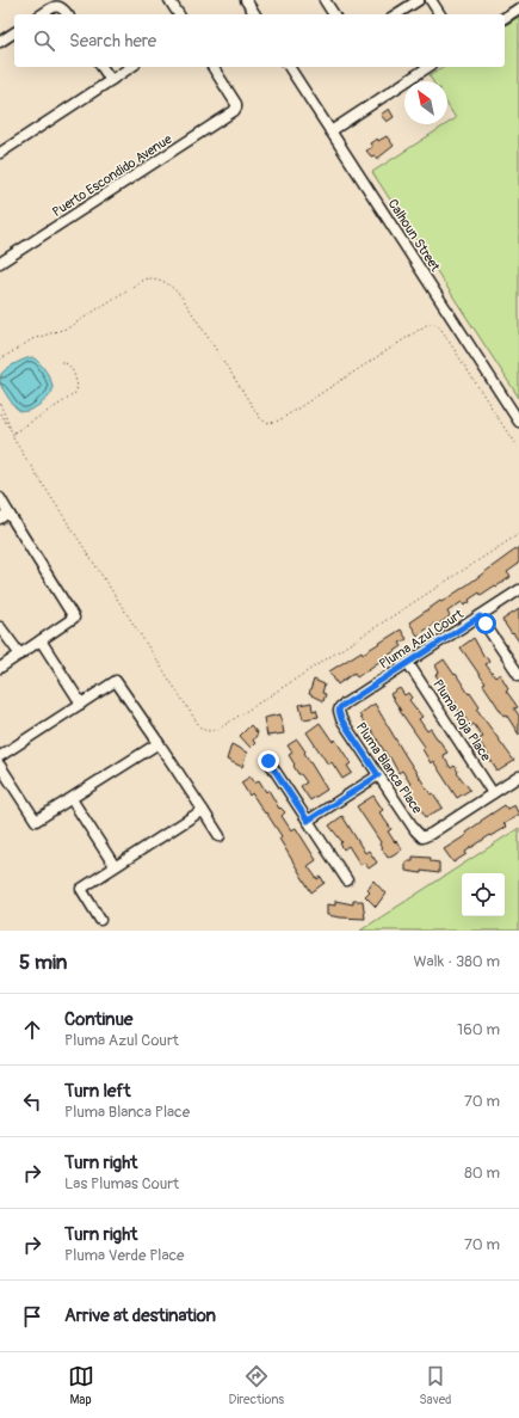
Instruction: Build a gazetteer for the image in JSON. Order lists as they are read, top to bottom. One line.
{"streets":{"street":["Puerto Escondido Avenue","Calhoun Street","Pluma Azul Court","Pluma Roja Place","Pluma Blanca Place"]},"crossings":[["Pluma Azul Court","Pluma Roja Place"],["Pluma Azul Court","Pluma Blanca Place"],["Pluma Roja Place","Pluma Blanca Place"]],"north":"top left","page":{"search":"Search here","heading":["5 min","Walk · 380 m"],"list":[["Continue","Pluma Azul Court","160 m"],["Turn left","Pluma Blanca Place","70 m"],["Turn right","Las Plumas Court","80 m"],["Turn right","Pluma Verde Place","70 m"],"Arrive at destination"],"nav":["Map","Directions","Saved"]}}
